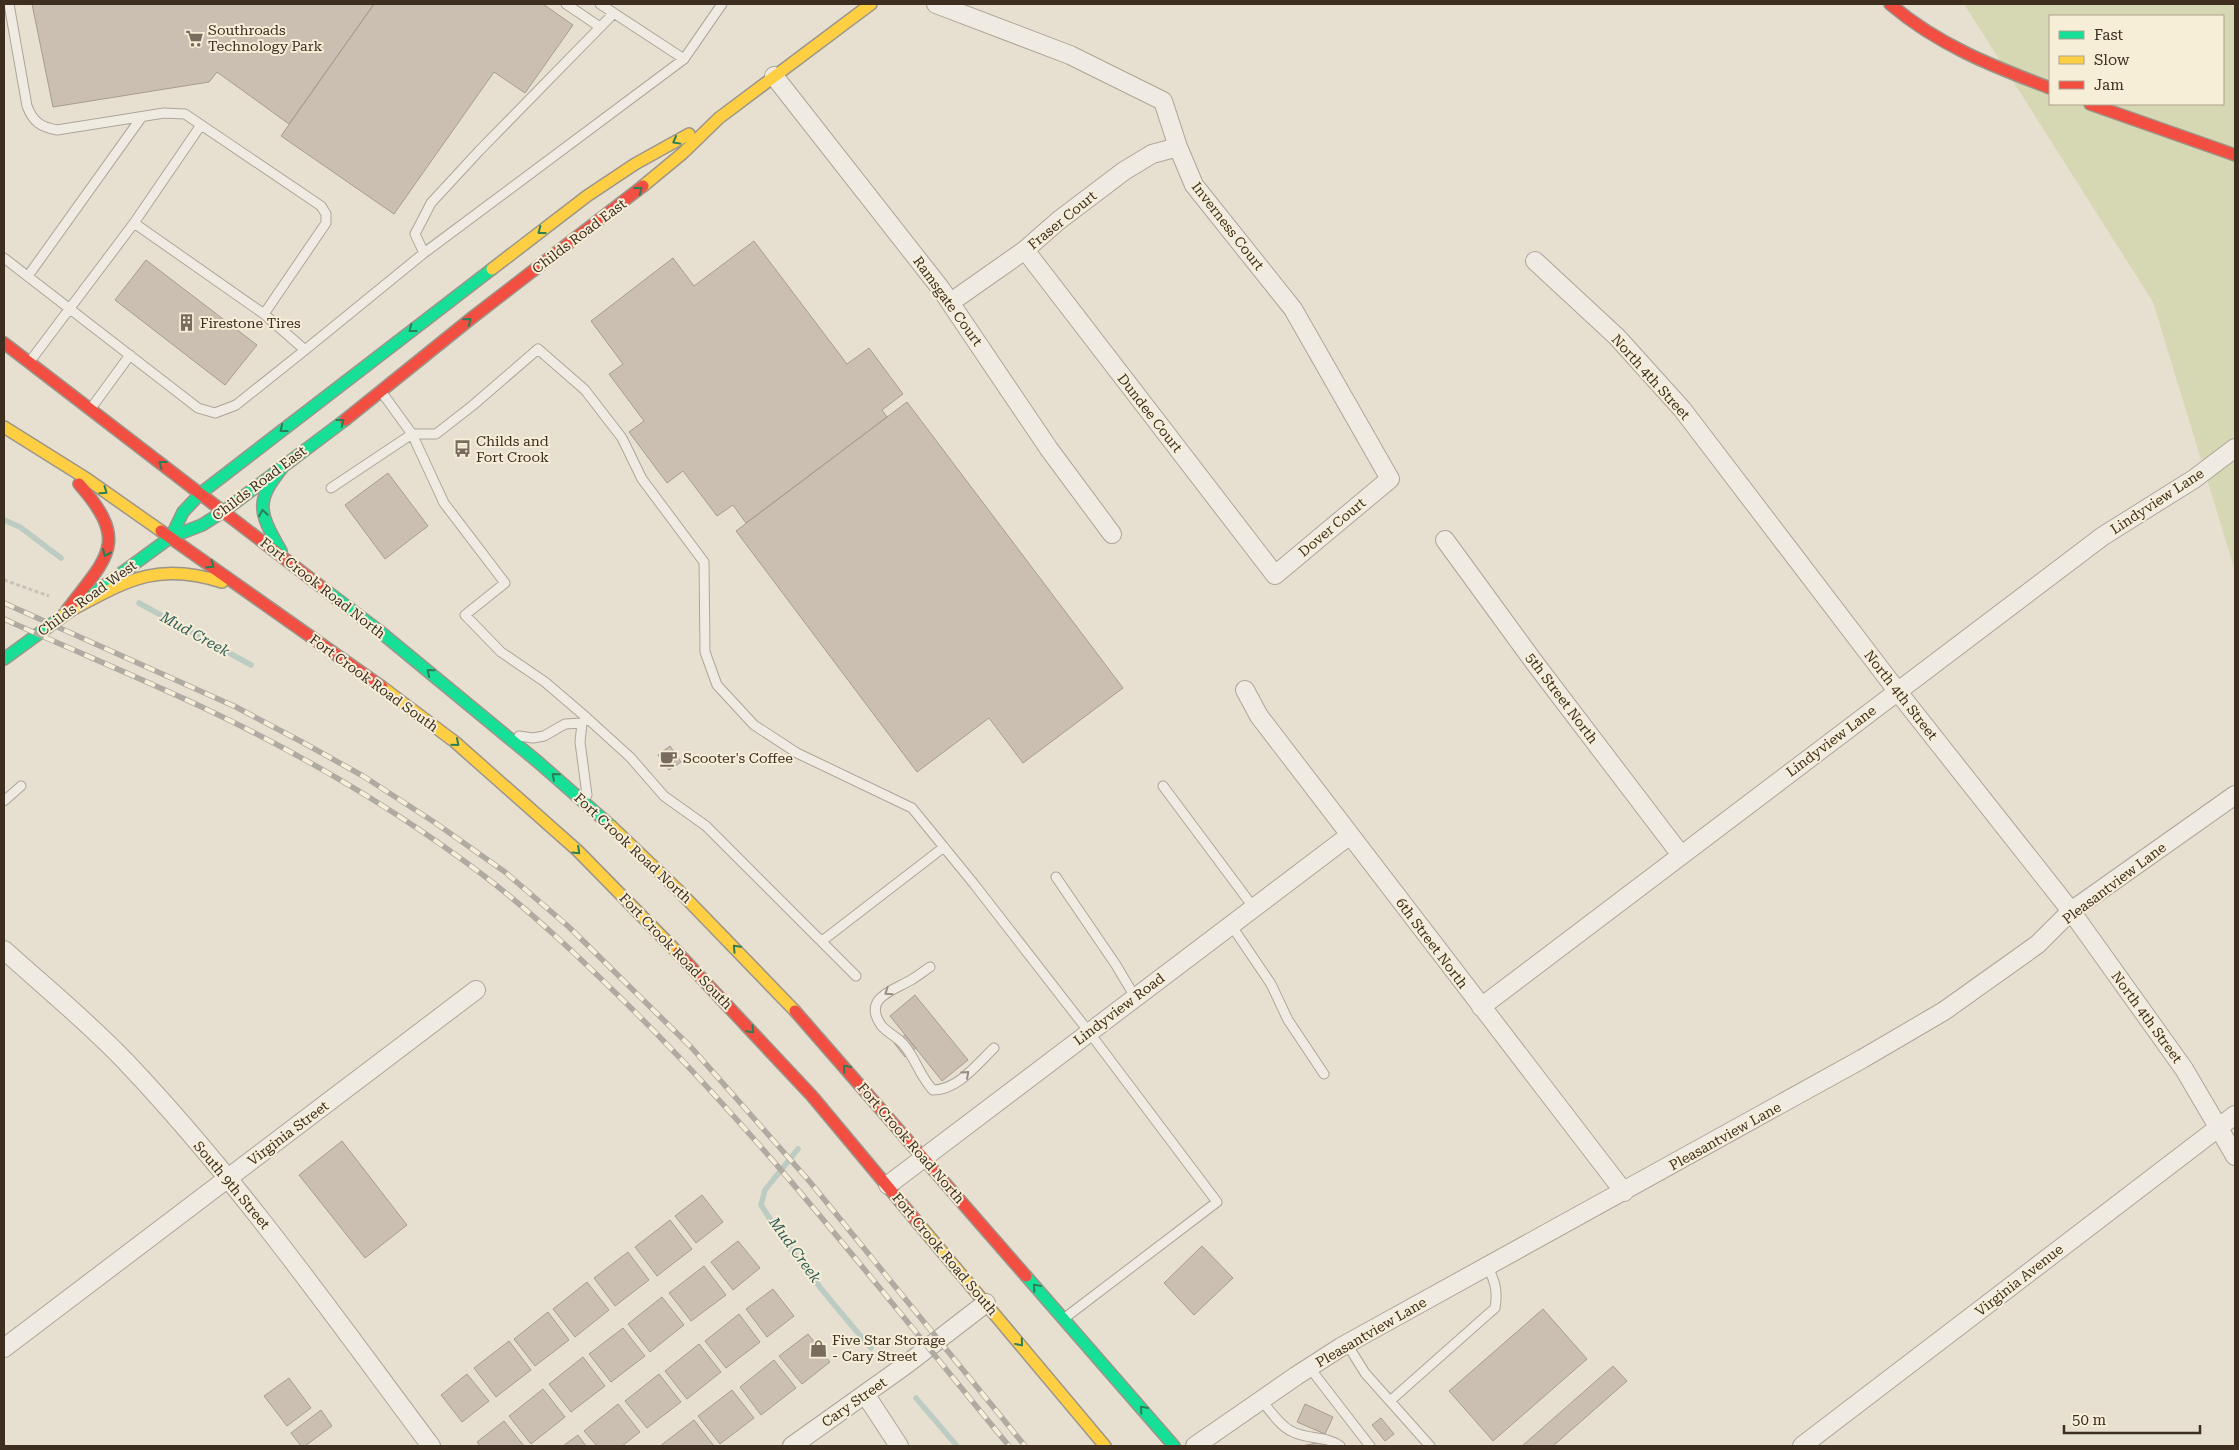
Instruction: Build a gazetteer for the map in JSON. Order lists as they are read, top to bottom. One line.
{"streets":{"main road":["Childs Road East","Fort Crook Road North","Childs Road West","Fort Crook Road South"],"street":["Fraser Court","Inverness Court","Ramsgate Court","North 4th Street","Dundee Court","Lindyview Lane","Dover Court","5th Street North","Pleasantview Lane","6th Street North","Lindyview Road","Virginia Street","South 9th Street","Virginia Avenue","Cary Street"]},"crossings":[["Fraser Court","Inverness Court"],["Fraser Court","Ramsgate Court"],["Fraser Court","Dundee Court"],["Inverness Court","Dover Court"],["Childs Road East","Ramsgate Court"],["Childs Road East","Fort Crook Road North"],["Childs Road East","Childs Road West"],["Childs Road East","Fort Crook Road South"],["North 4th Street","Lindyview Lane"],["North 4th Street","Pleasantview Lane"],["North 4th Street","Virginia Avenue"],["Dundee Court","Dover Court"],["Lindyview Lane","5th Street North"],["Lindyview Lane","6th Street North"],["Fort Crook Road North","Lindyview Road"],["Childs Road West","Fort Crook Road South"],["Fort Crook Road South","Lindyview Road"],["Fort Crook Road South","Cary Street"],["Pleasantview Lane","6th Street North"],["6th Street North","Lindyview Road"],["Virginia Street","South 9th Street"]],"one_way":["Fort Crook Road North","Fort Crook Road South"],"water":["Mud Creek"],"places":{"supermarket":["Southroads Technology Park"],"building":["Firestone Tires"],"bus stop":["Childs and Fort Crook"],"cafe":["Scooter's Coffee"],"shop":["Five Star Storage - Cary Street"]},"legend":["Fast","Slow","Jam"],"scale_bar":"50 m"}
